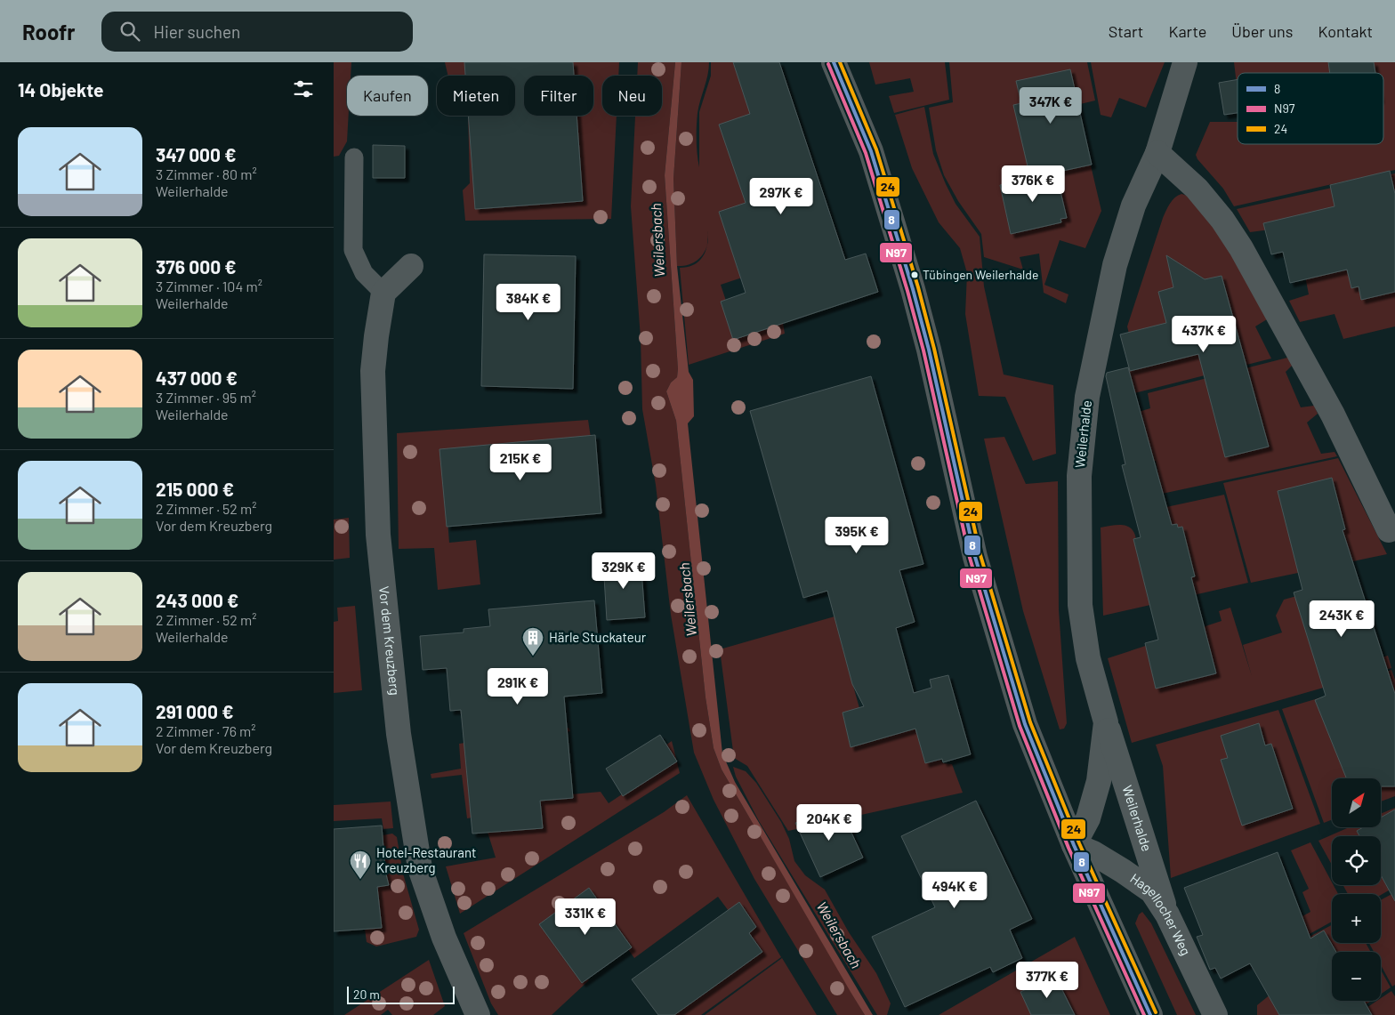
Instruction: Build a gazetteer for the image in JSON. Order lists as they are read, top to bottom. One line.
{"streets":{"street":["Weilerhalde","Vor dem Kreuzberg","Hagellocher Weg"]},"crossings":[["Weilerhalde","Hagellocher Weg"]],"water":["Weilersbach"],"places":{"other":["Tübingen Weilerhalde"],"building":["Härle Stuckateur"],"restaurant":["Hotel-Restaurant Kreuzberg"]},"lines":["transit line 8","transit line 24","transit line N97"],"legend":["8","N97","24"],"scale_bar":"20 m","north":"top right","page":{"header":"Roofr","search":"Hier suchen","nav":["Start","Karte","Über uns","Kontakt"],"heading":"14 Objekte","chip":["Kaufen","Mieten","Filter","Neu"],"price":["347K €","376K €","297K €","384K €","437K €","215K €","395K €","329K €","243K €","291K €","204K €","494K €","331K €","377K €"],"list":[{"name":"347 000 €","note":"3 Zimmer · 80 m² · Weilerhalde"},{"name":"376 000 €","note":"3 Zimmer · 104 m² · Weilerhalde"},{"name":"437 000 €","note":"3 Zimmer · 95 m² · Weilerhalde"},{"name":"215 000 €","note":"2 Zimmer · 52 m² · Vor dem Kreuzberg"},{"name":"243 000 €","note":"2 Zimmer · 52 m² · Weilerhalde"},{"name":"291 000 €","note":"2 Zimmer · 76 m² · Vor dem Kreuzberg"}],"map_buttons":["+","−"],"scale":"20 m"}}
